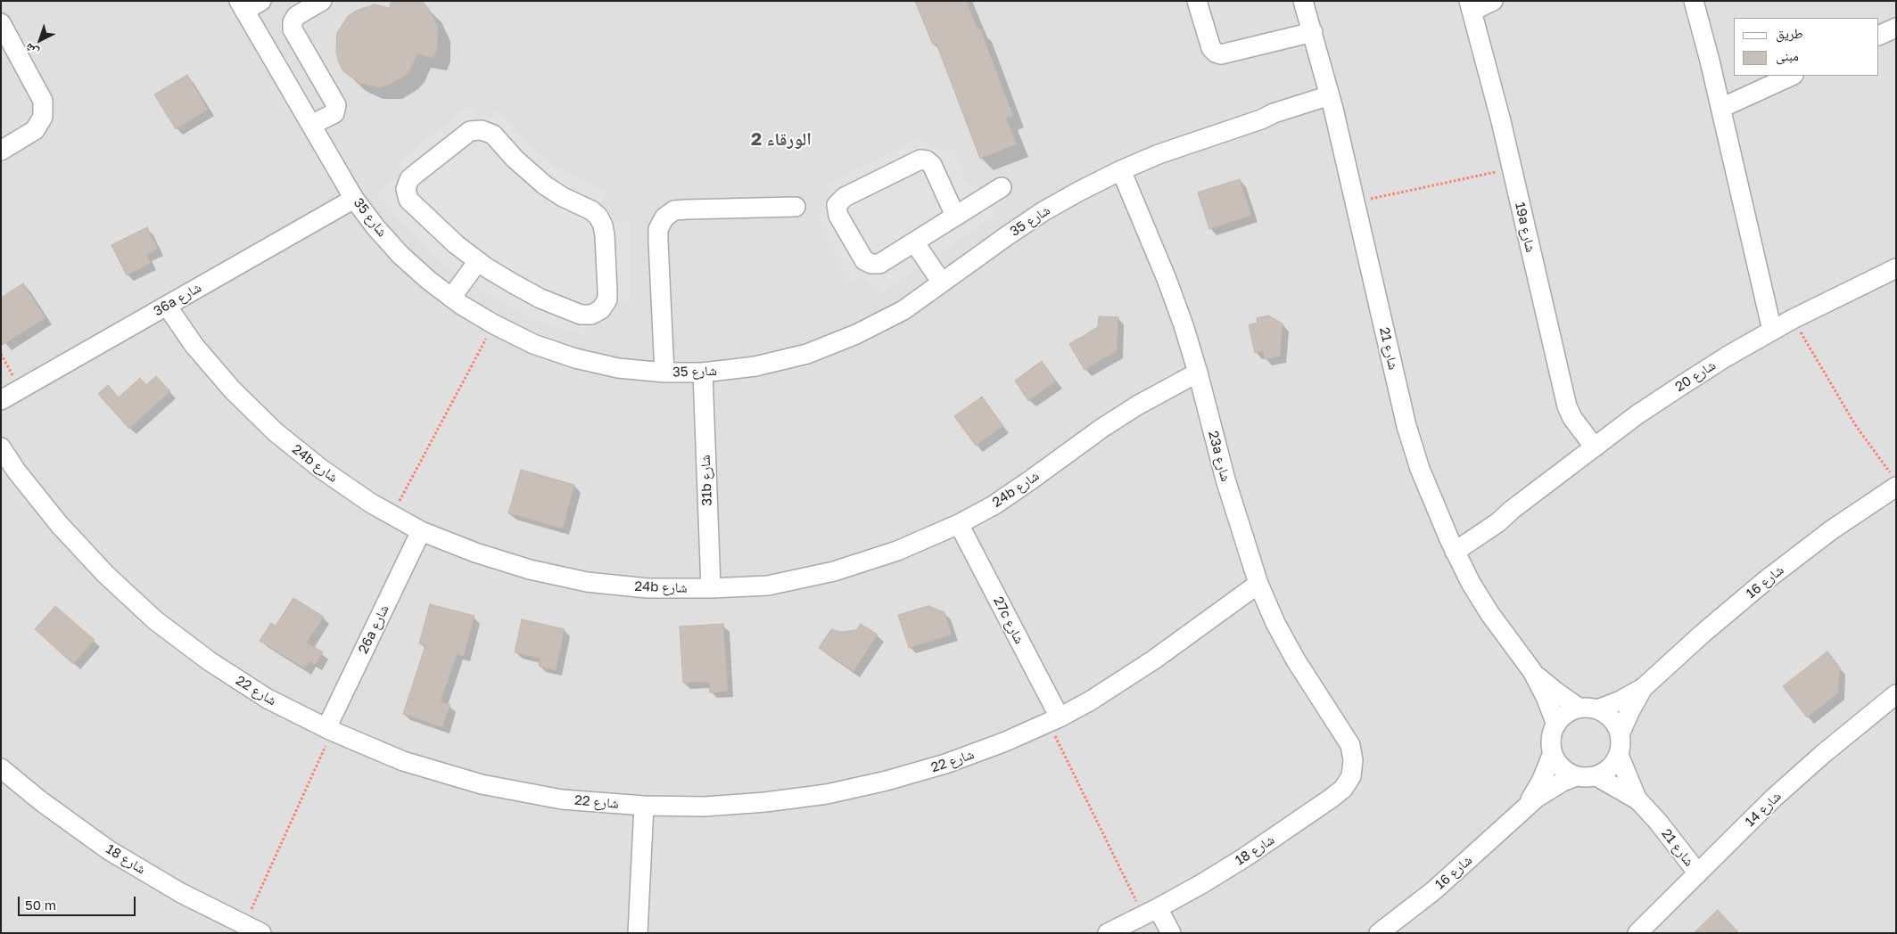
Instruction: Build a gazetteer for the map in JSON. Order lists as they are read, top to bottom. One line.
{"streets":{"street":["شارع 35","19a شارع","36a شارع","شارع 21","شارع 20","23a شارع","24b شارع","31b شارع","شارع 16","27c شارع","26a شارع","شارع 22","شارع 14","شارع 18"]},"crossings":[["شارع 35","36a شارع"],["شارع 35","شارع 21"],["شارع 35","23a شارع"],["شارع 35","31b شارع"],["19a شارع","شارع 20"],["36a شارع","24b شارع"],["شارع 21","شارع 20"],["شارع 21","شارع 16"],["شارع 21","شارع 14"],["23a شارع","24b شارع"],["23a شارع","شارع 22"],["23a شارع","شارع 18"],["24b شارع","31b شارع"],["24b شارع","27c شارع"],["24b شارع","26a شارع"],["27c شارع","شارع 22"],["26a شارع","شارع 22"]],"districts":["الورقاء 2"],"legend":["طريق","مبنى"],"scale_bar":"50 m","north":"bottom left"}
